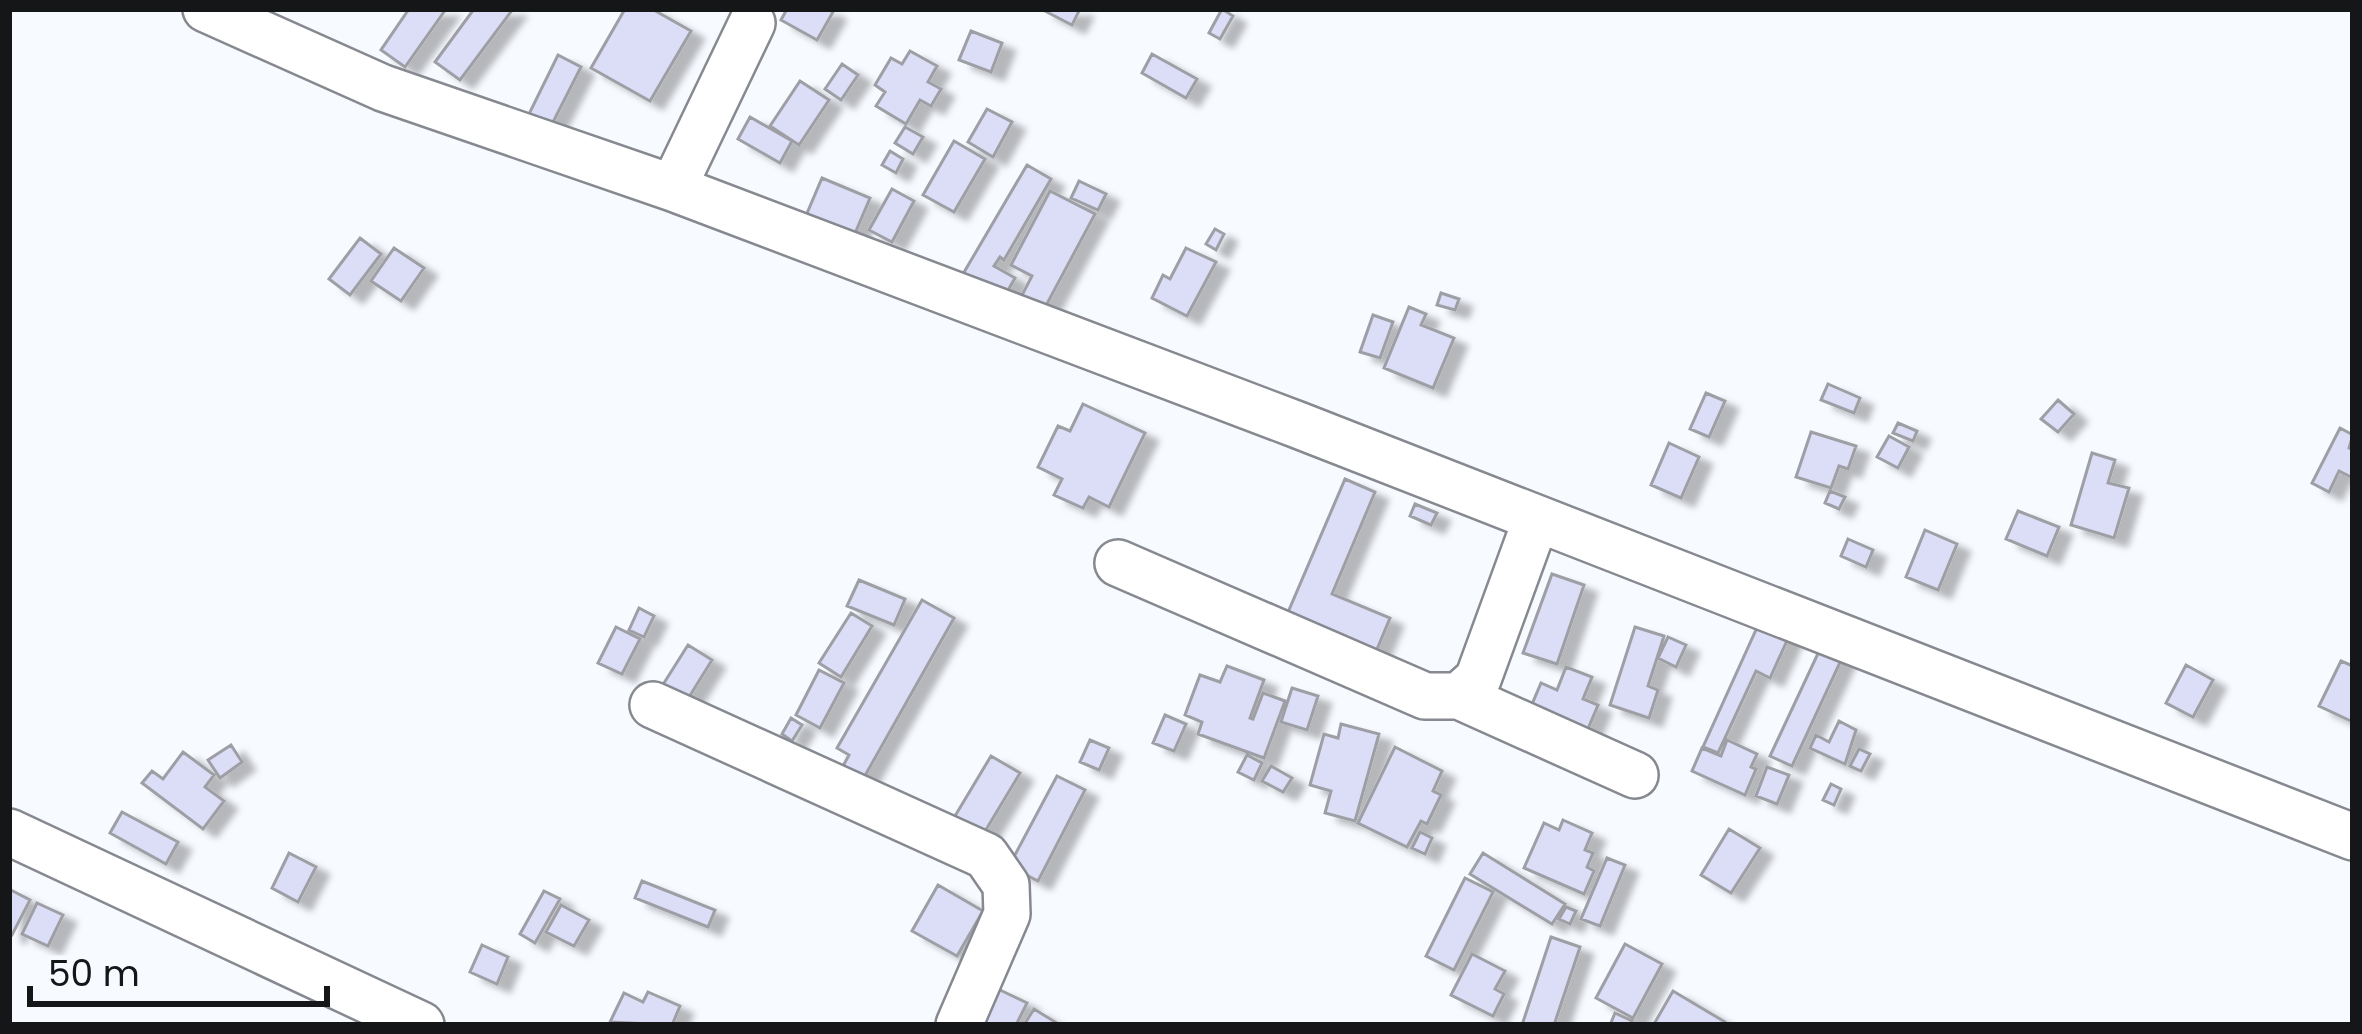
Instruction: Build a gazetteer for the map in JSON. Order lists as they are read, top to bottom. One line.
{"scale_bar":"50 m"}
